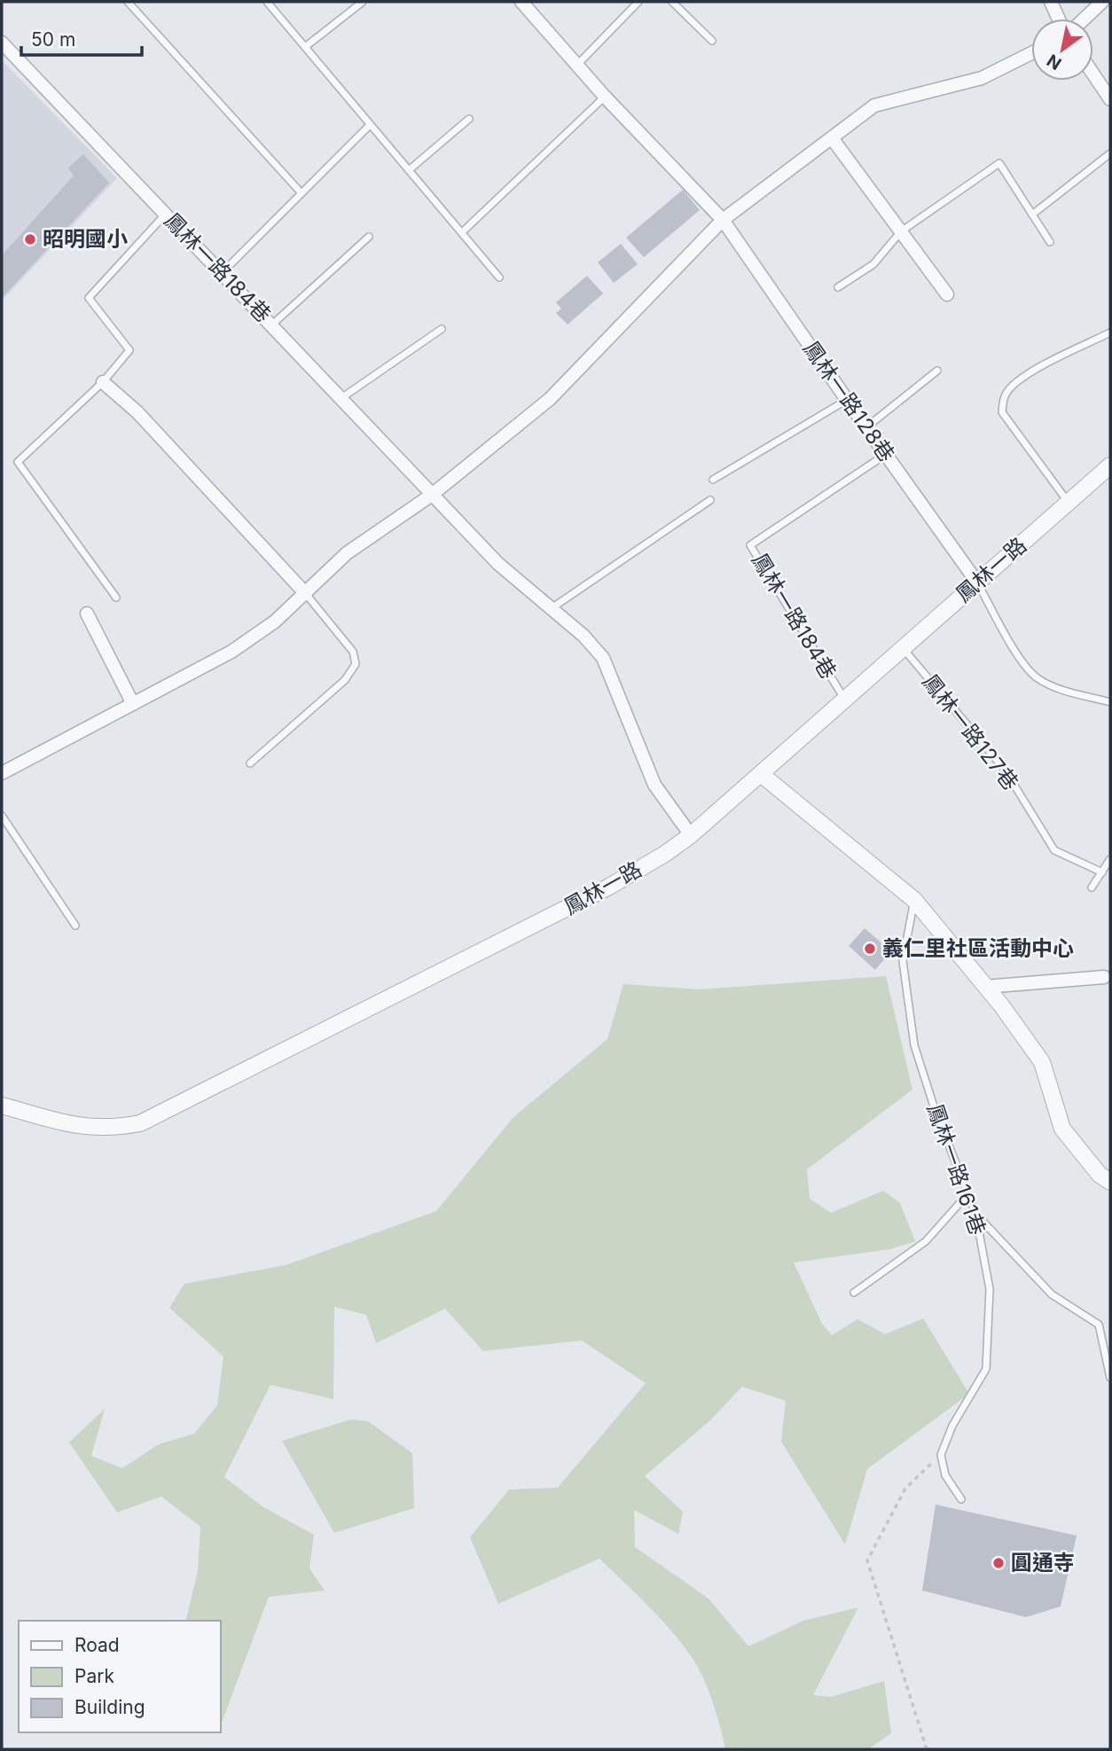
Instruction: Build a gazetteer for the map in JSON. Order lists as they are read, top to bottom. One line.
{"streets":{"street":["鳳林一路184巷","鳳林一路128巷","鳳林一路"],"lane":["鳳林一路127巷","鳳林一路161巷"]},"crossings":[["鳳林一路184巷","鳳林一路128巷"],["鳳林一路184巷","鳳林一路"],["鳳林一路128巷","鳳林一路"],["鳳林一路","鳳林一路127巷"]],"places":["昭明國小","義仁里社區活動中心","圓通寺"],"legend":["Road","Park","Building"],"scale_bar":"50 m","north":"bottom left"}
